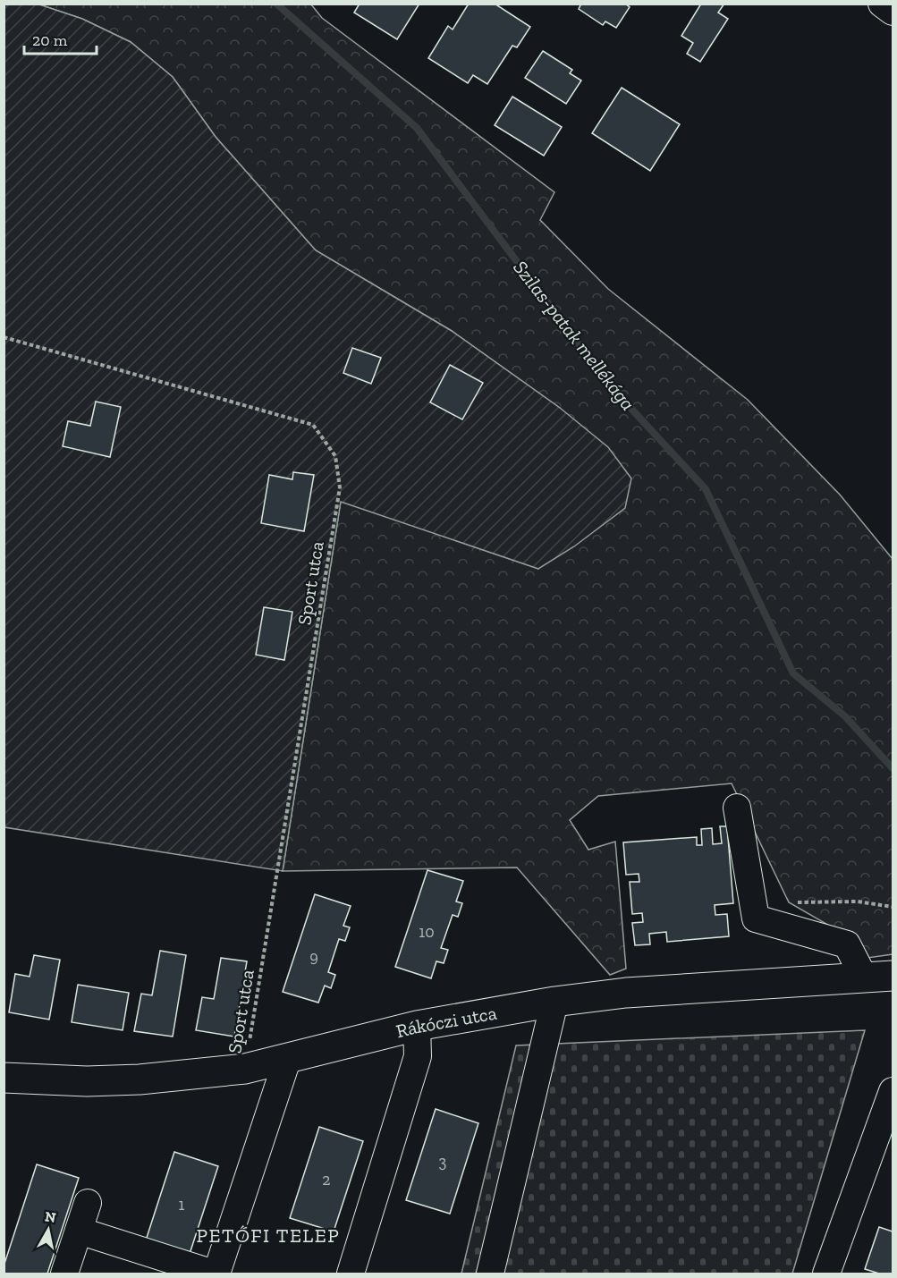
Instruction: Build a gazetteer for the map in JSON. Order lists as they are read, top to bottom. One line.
{"streets":{"main road":["Rákóczi utca"],"path":["Sport utca"]},"crossings":[["Sport utca","Rákóczi utca"]],"districts":["PETŐFI TELEP"],"water":["Szilas-patak mellékága"],"house_numbers":["10","9","3","2","1"],"scale_bar":"20 m","north":"top"}
